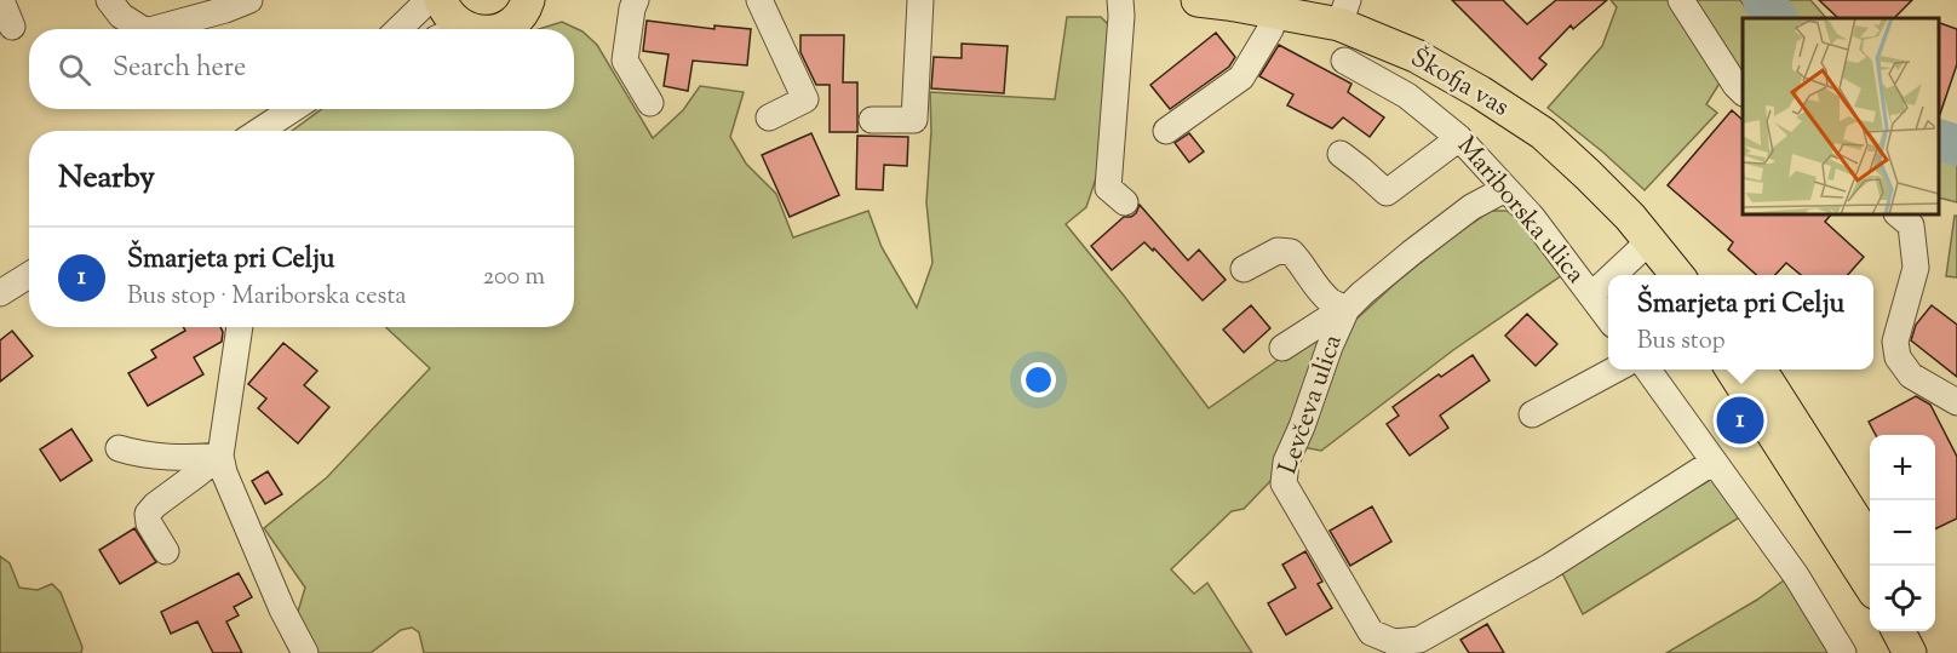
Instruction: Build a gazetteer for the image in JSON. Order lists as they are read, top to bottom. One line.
{"streets":{"main road":["Škofja vas"],"street":["Mariborska ulica","Levčeva ulica"]},"crossings":[["Mariborska ulica","Levčeva ulica"]],"page":{"search":"Search here","heading":"Nearby","list":[{"mark":"1","name":"Šmarjeta pri Celju","note":"Bus stop · Mariborska cesta","value":"200 m"}],"popup":["Šmarjeta pri Celju","Bus stop"],"pins":"1","map_buttons":["+","−"]}}
